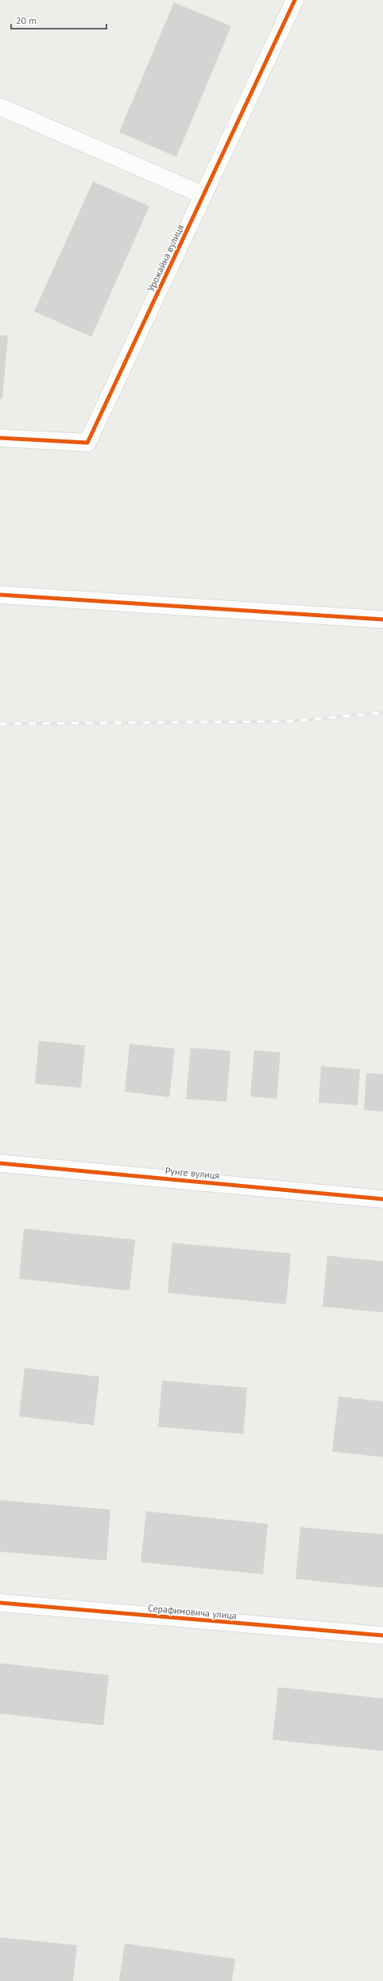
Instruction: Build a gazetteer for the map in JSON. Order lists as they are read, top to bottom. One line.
{"streets":{"street":["Урожайна вулиця","Рунге вулиця","Серафимовича улица"]},"scale_bar":"20 m"}
